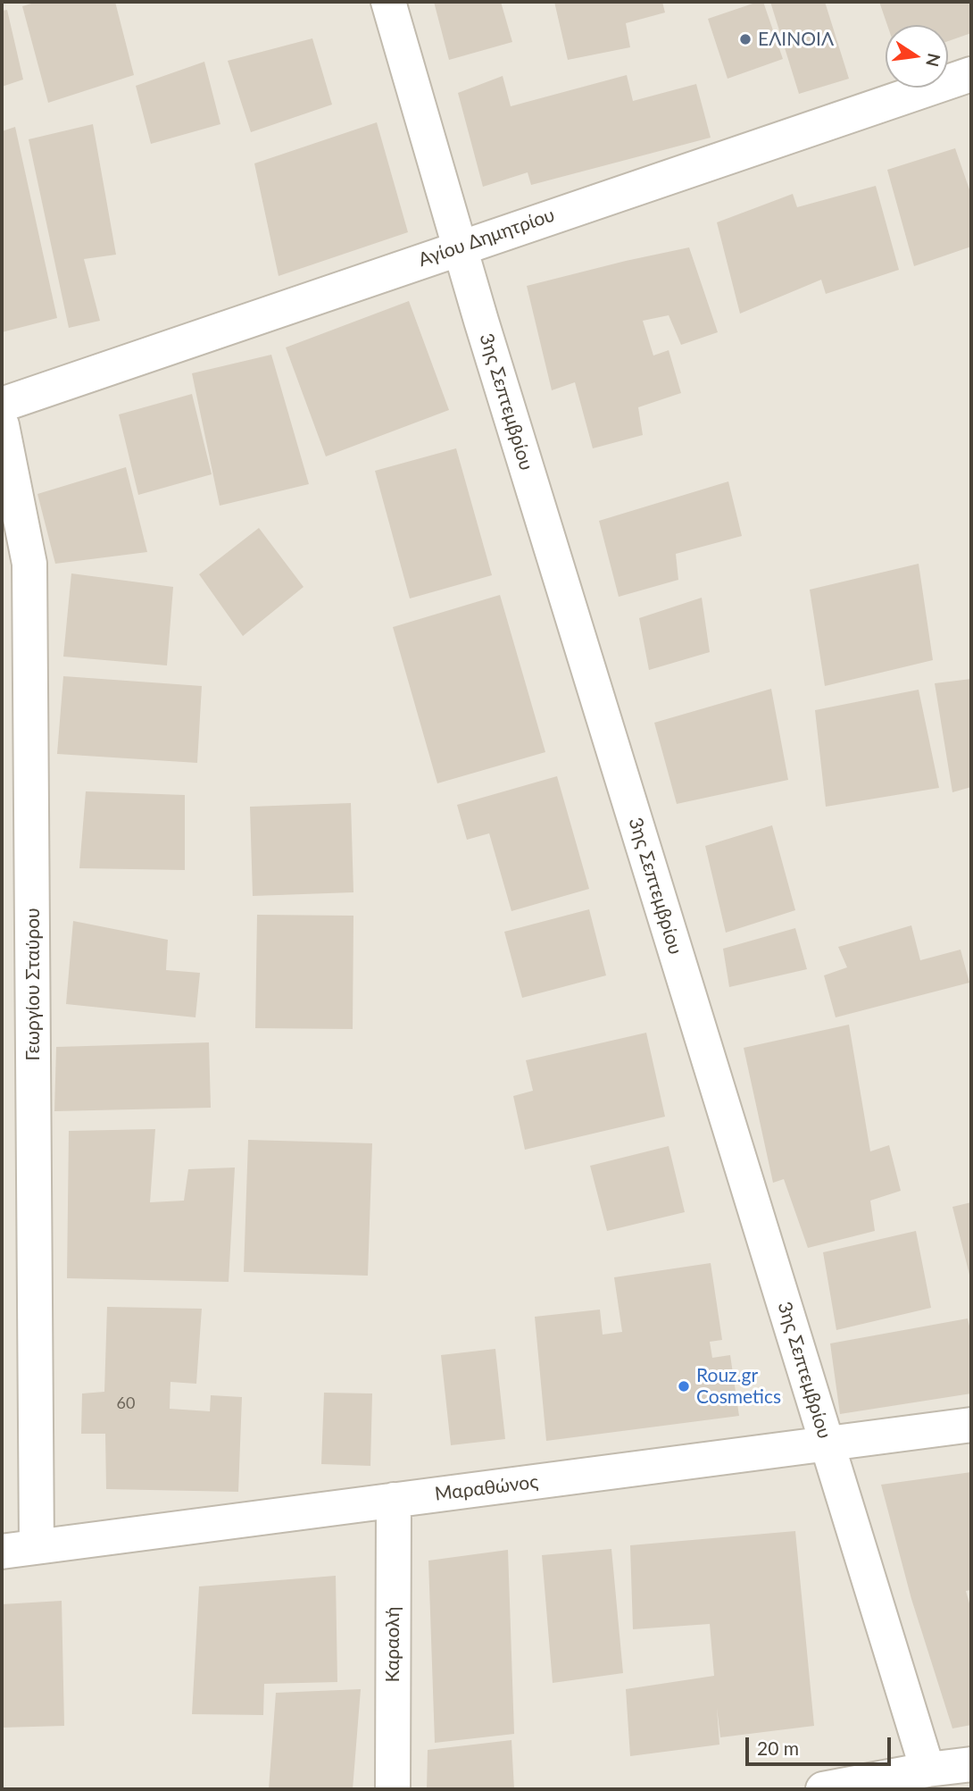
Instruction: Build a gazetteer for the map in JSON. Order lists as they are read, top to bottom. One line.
{"streets":{"street":["Αγίου Δημητρίου","3ης Σεπτεμβρίου","Γεωργίου Σταύρου","Μαραθώνος","Καραολή"]},"crossings":[["Αγίου Δημητρίου","3ης Σεπτεμβρίου"],["3ης Σεπτεμβρίου","Μαραθώνος"],["Γεωργίου Σταύρου","Μαραθώνος"],["Μαραθώνος","Καραολή"]],"places":["ΕΛΙΝΟΙΛ","Rouz.gr Cosmetics"],"house_numbers":["60"],"scale_bar":"20 m","north":"right"}
